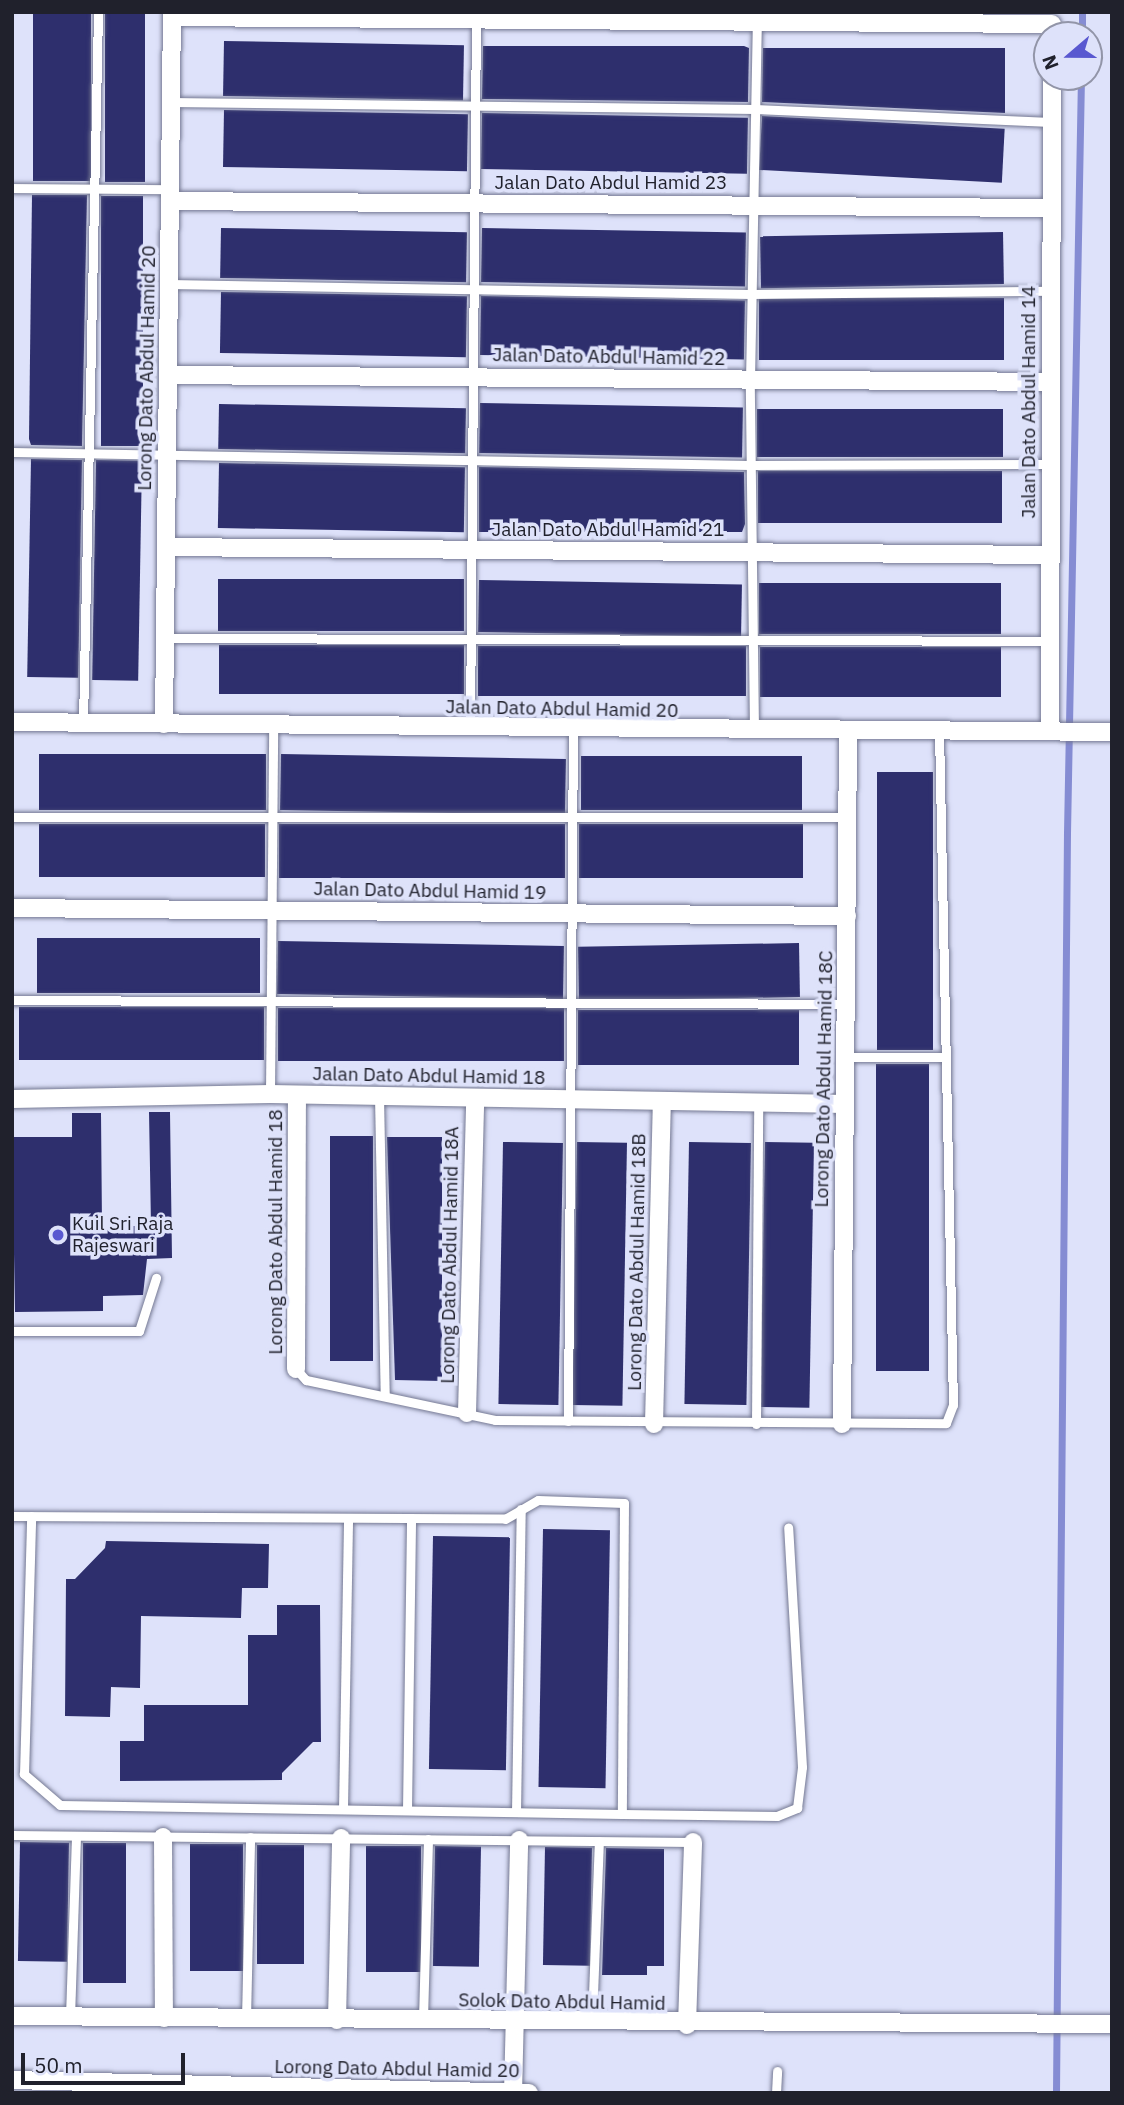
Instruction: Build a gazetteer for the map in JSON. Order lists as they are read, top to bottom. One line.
{"streets":{"street":["Jalan Dato Abdul Hamid 23","Jalan Dato Abdul Hamid 22","Lorong Dato Abdul Hamid 20","Jalan Dato Abdul Hamid 14","Jalan Dato Abdul Hamid 21","Jalan Dato Abdul Hamid 20","Jalan Dato Abdul Hamid 19","Jalan Dato Abdul Hamid 18","Lorong Dato Abdul Hamid 18C","Lorong Dato Abdul Hamid 18","Lorong Dato Abdul Hamid 18A","Lorong Dato Abdul Hamid 18B","Solok Dato Abdul Hamid"]},"crossings":[["Jalan Dato Abdul Hamid 23","Lorong Dato Abdul Hamid 20"],["Jalan Dato Abdul Hamid 23","Jalan Dato Abdul Hamid 14"],["Jalan Dato Abdul Hamid 22","Lorong Dato Abdul Hamid 20"],["Jalan Dato Abdul Hamid 22","Jalan Dato Abdul Hamid 14"],["Lorong Dato Abdul Hamid 20","Jalan Dato Abdul Hamid 21"],["Lorong Dato Abdul Hamid 20","Jalan Dato Abdul Hamid 20"],["Jalan Dato Abdul Hamid 14","Jalan Dato Abdul Hamid 21"],["Jalan Dato Abdul Hamid 14","Jalan Dato Abdul Hamid 20"],["Jalan Dato Abdul Hamid 20","Lorong Dato Abdul Hamid 18C"],["Jalan Dato Abdul Hamid 19","Lorong Dato Abdul Hamid 18C"],["Jalan Dato Abdul Hamid 18","Lorong Dato Abdul Hamid 18C"],["Jalan Dato Abdul Hamid 18","Lorong Dato Abdul Hamid 18"],["Jalan Dato Abdul Hamid 18","Lorong Dato Abdul Hamid 18A"],["Jalan Dato Abdul Hamid 18","Lorong Dato Abdul Hamid 18B"]],"places":["Kuil Sri Raja Rajeswari"],"scale_bar":"50 m","north":"left"}
